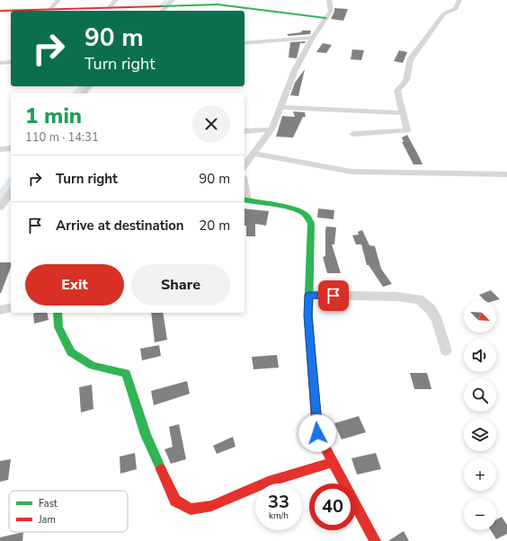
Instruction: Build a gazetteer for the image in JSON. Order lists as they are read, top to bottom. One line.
{"legend":["Fast","Jam"],"north":"bottom right","page":{"turn":["90 m","Turn right"],"heading":["1 min","110 m · 14:31"],"list":[{"name":"Turn right","value":"90 m"},{"name":"Arrive at destination","value":"20 m"}],"buttons":["Exit","Share"],"map_buttons":["+","−"],"speed":"33 km/h","limit":"40"}}
